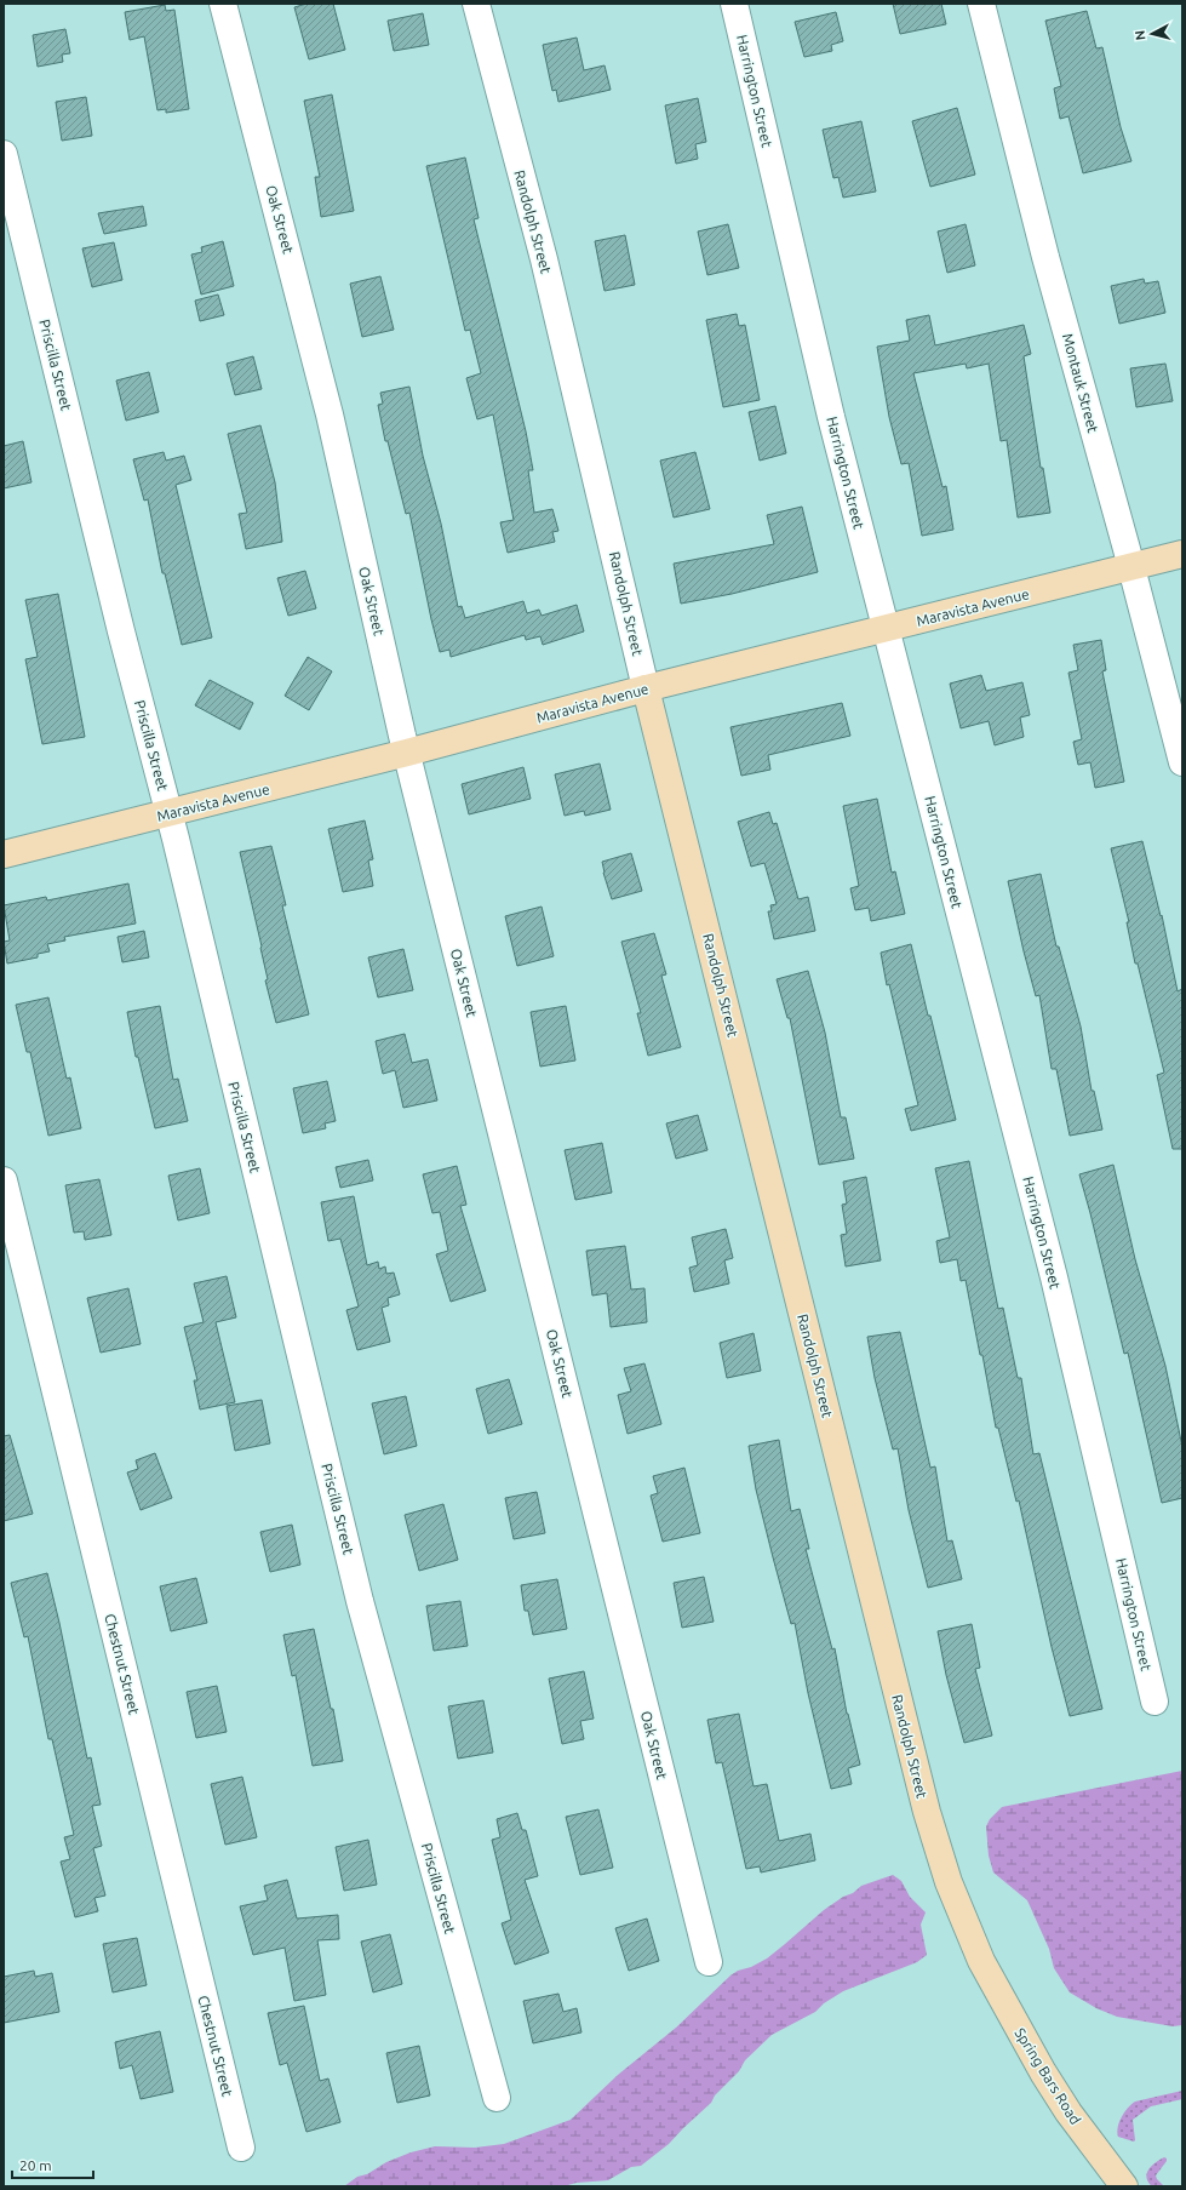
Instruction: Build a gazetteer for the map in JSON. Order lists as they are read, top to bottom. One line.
{"streets":{"street":["Harrington Street","Oak Street","Randolph Street","Priscilla Street","Montauk Street","Maravista Avenue","Chestnut Street","Spring Bars Road"]},"crossings":[["Harrington Street","Maravista Avenue"],["Oak Street","Maravista Avenue"],["Randolph Street","Maravista Avenue"],["Randolph Street","Spring Bars Road"],["Priscilla Street","Maravista Avenue"],["Montauk Street","Maravista Avenue"]],"scale_bar":"20 m","north":"left"}
